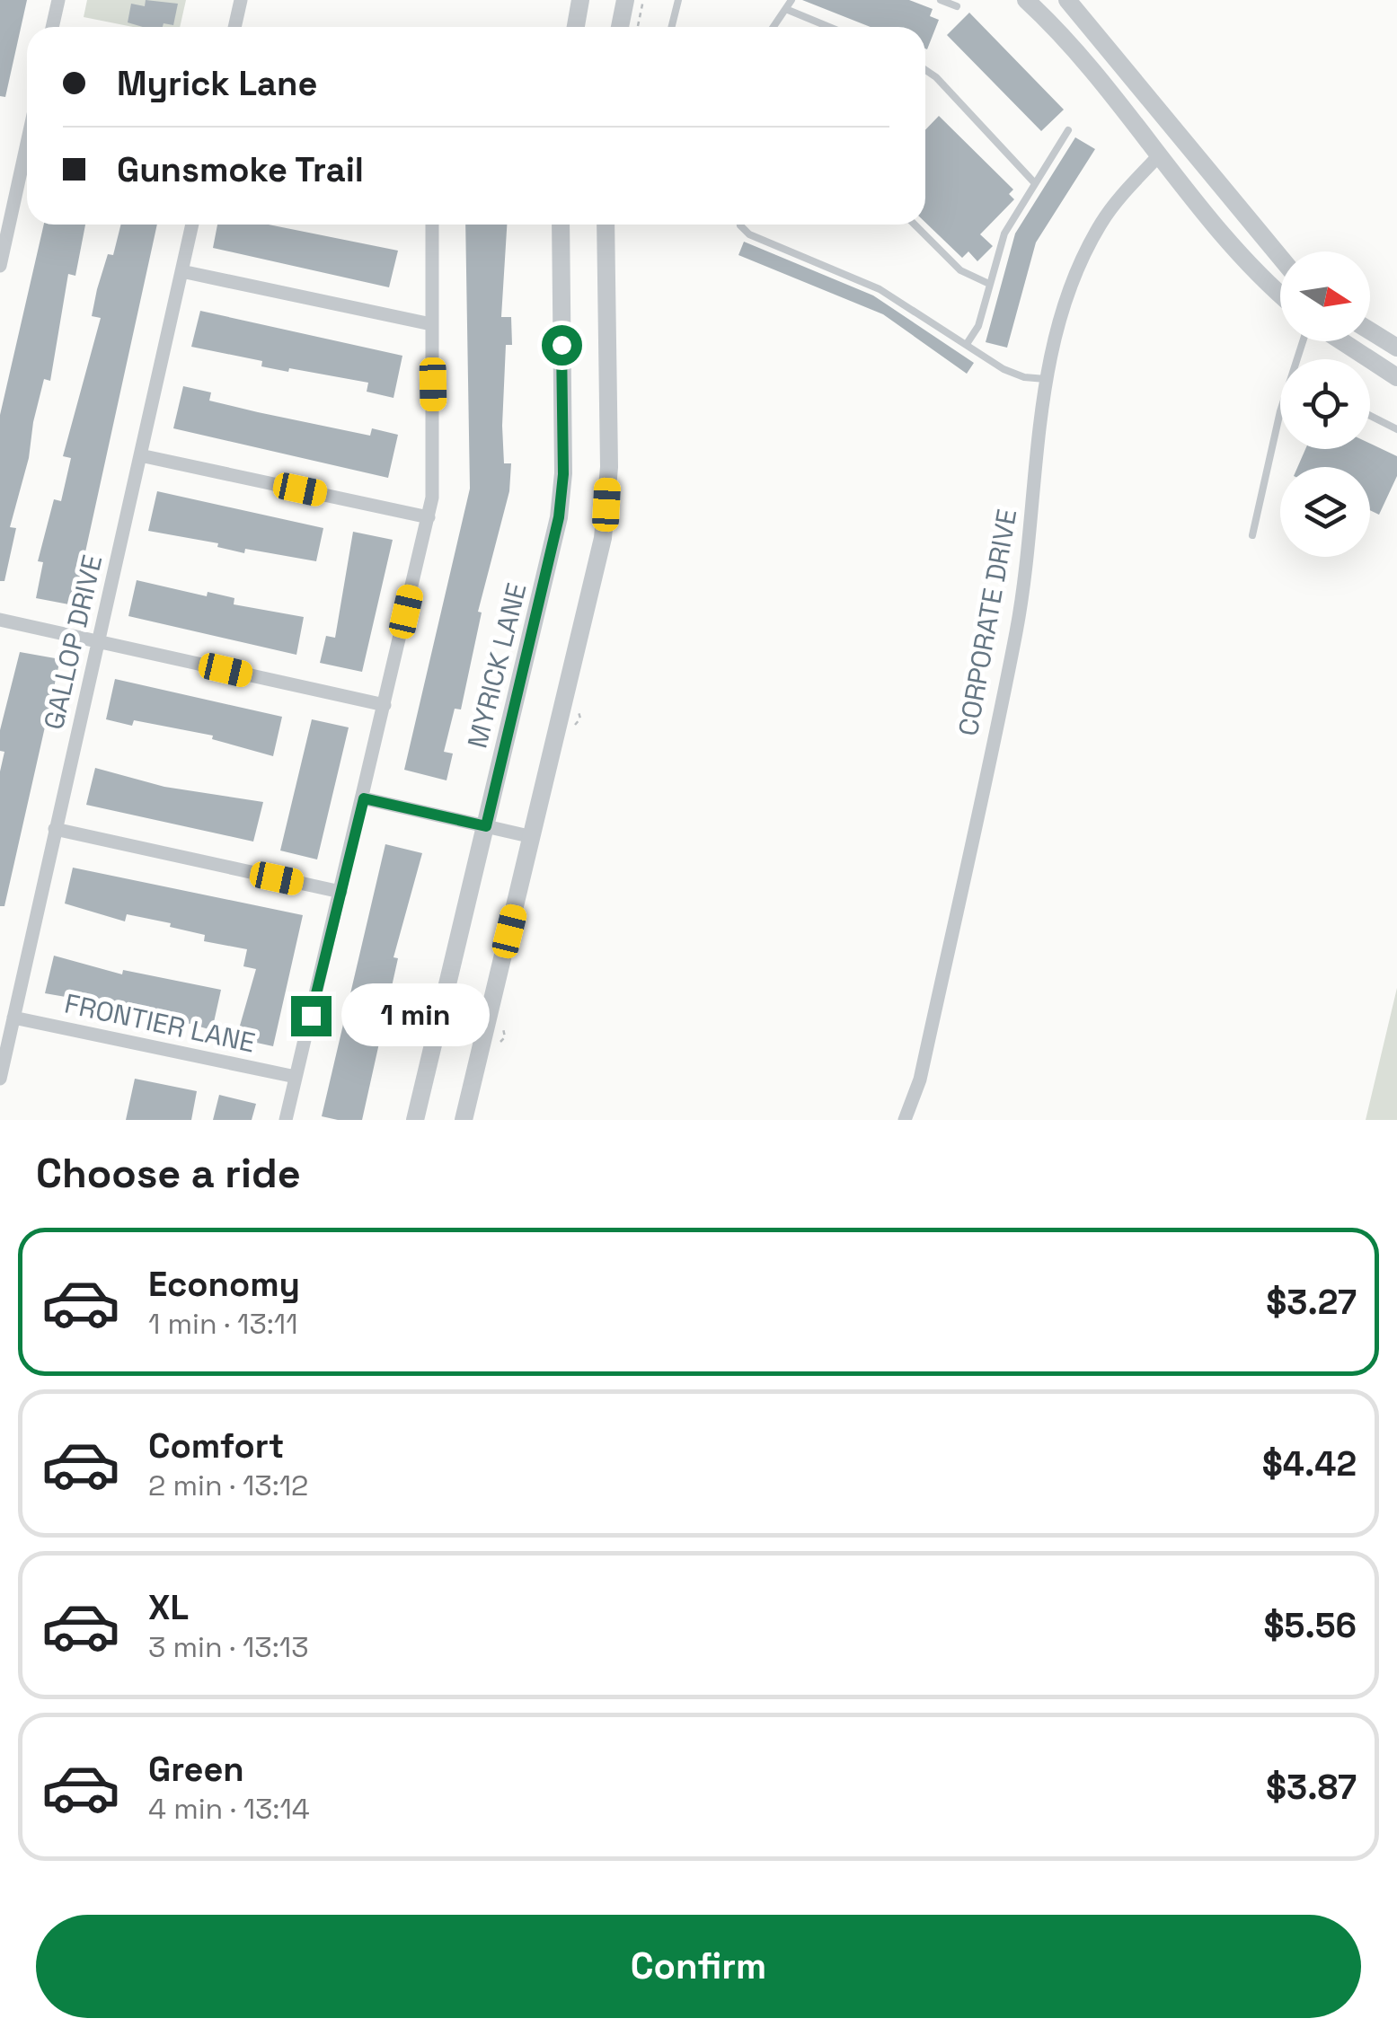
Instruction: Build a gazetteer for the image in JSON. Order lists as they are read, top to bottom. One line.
{"streets":{"street":["CORPORATE DRIVE","GALLOP DRIVE","MYRICK LANE","FRONTIER LANE"]},"crossings":[["GALLOP DRIVE","FRONTIER LANE"]],"north":"right","page":{"banner":["Myrick Lane","Gunsmoke Trail"],"bubble":"1 min","heading":"Choose a ride","list":[{"name":"Economy","note":"1 min · 13:11","value":"$3.27"},{"name":"Comfort","note":"2 min · 13:12","value":"$4.42"},{"name":"XL","note":"3 min · 13:13","value":"$5.56"},{"name":"Green","note":"4 min · 13:14","value":"$3.87"}],"buttons":"Confirm"}}
